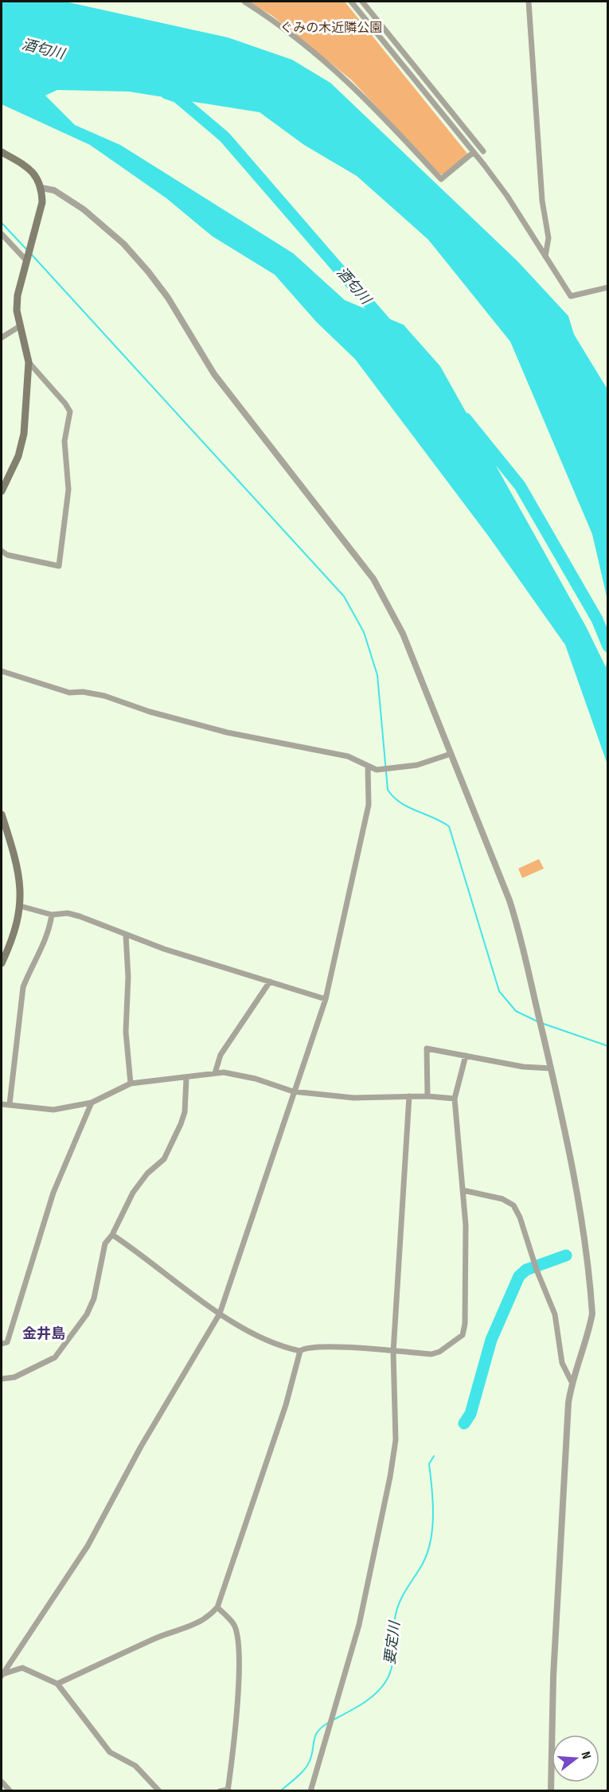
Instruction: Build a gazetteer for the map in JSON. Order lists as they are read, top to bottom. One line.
{"districts":["金井島"],"water":["酒匂川","要定川"],"parks":["ぐみの木近隣公園"],"north":"right"}
